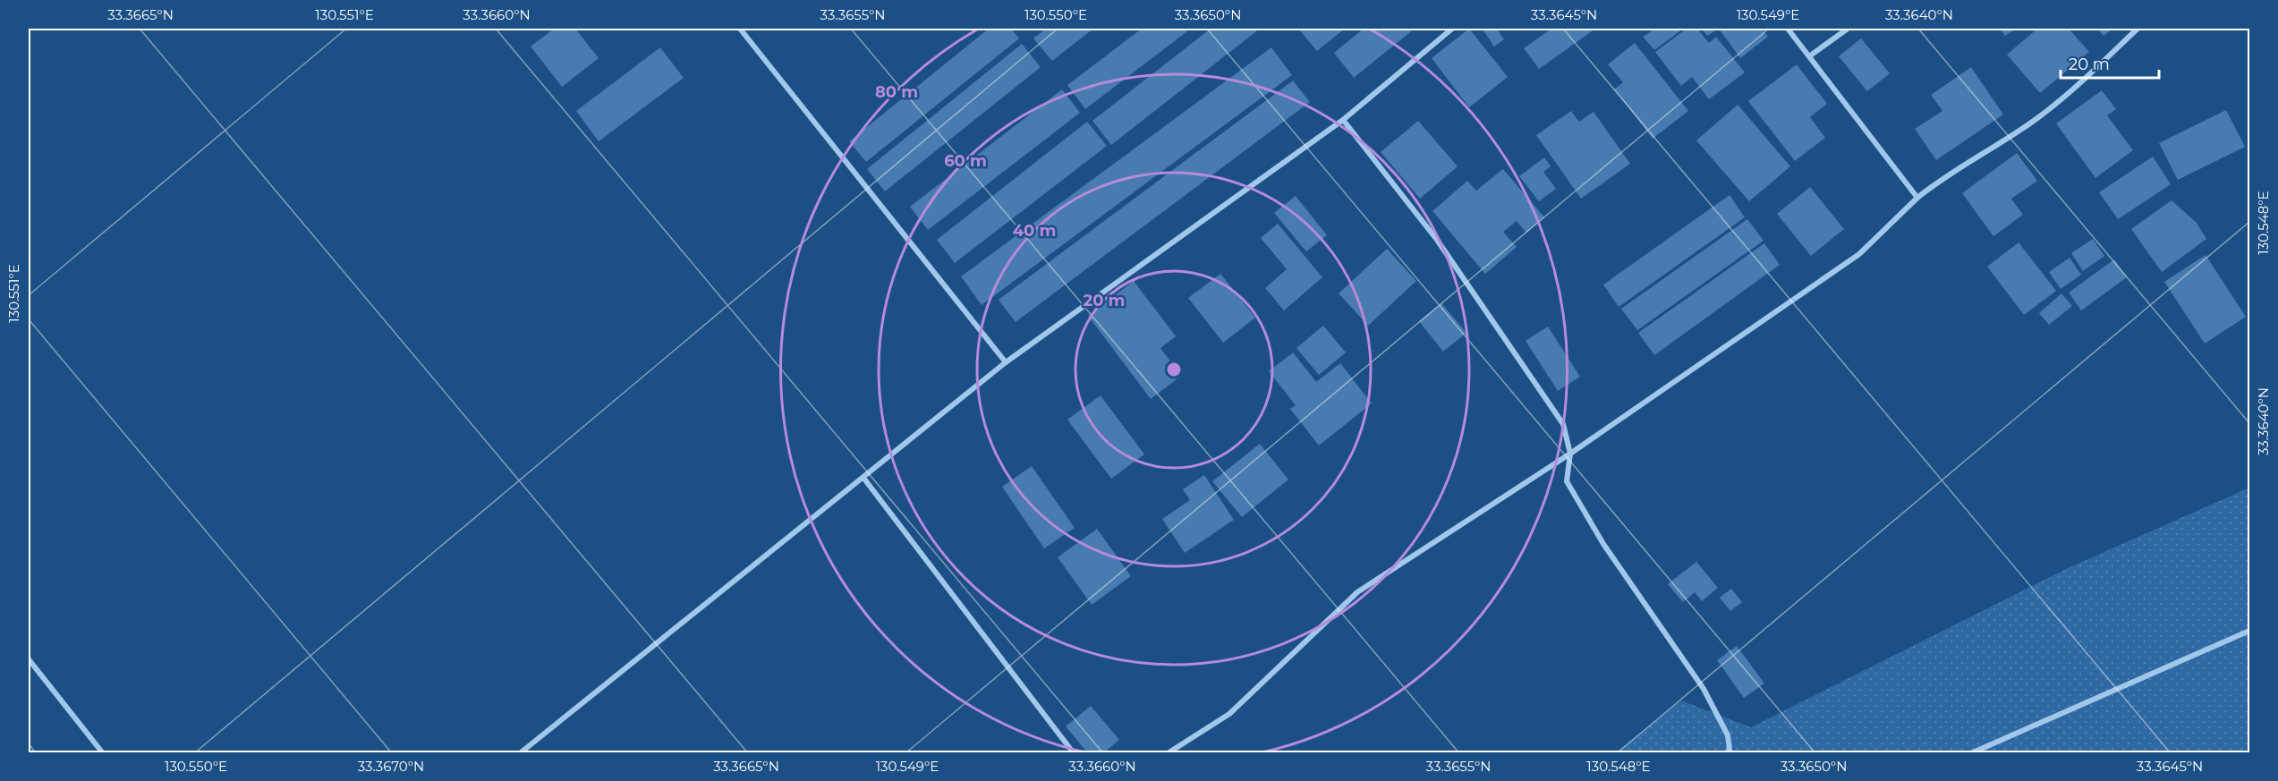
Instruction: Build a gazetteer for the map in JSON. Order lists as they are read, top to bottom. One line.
{"scale_bar":"20 m","coordinates":["33.3665°N","130.551°E","33.3660°N","33.3655°N","130.550°E","33.3650°N","33.3645°N","130.549°E","33.3640°N","130.548°E","33.3670°N"],"rings":["80 m","60 m","40 m","20 m"]}
